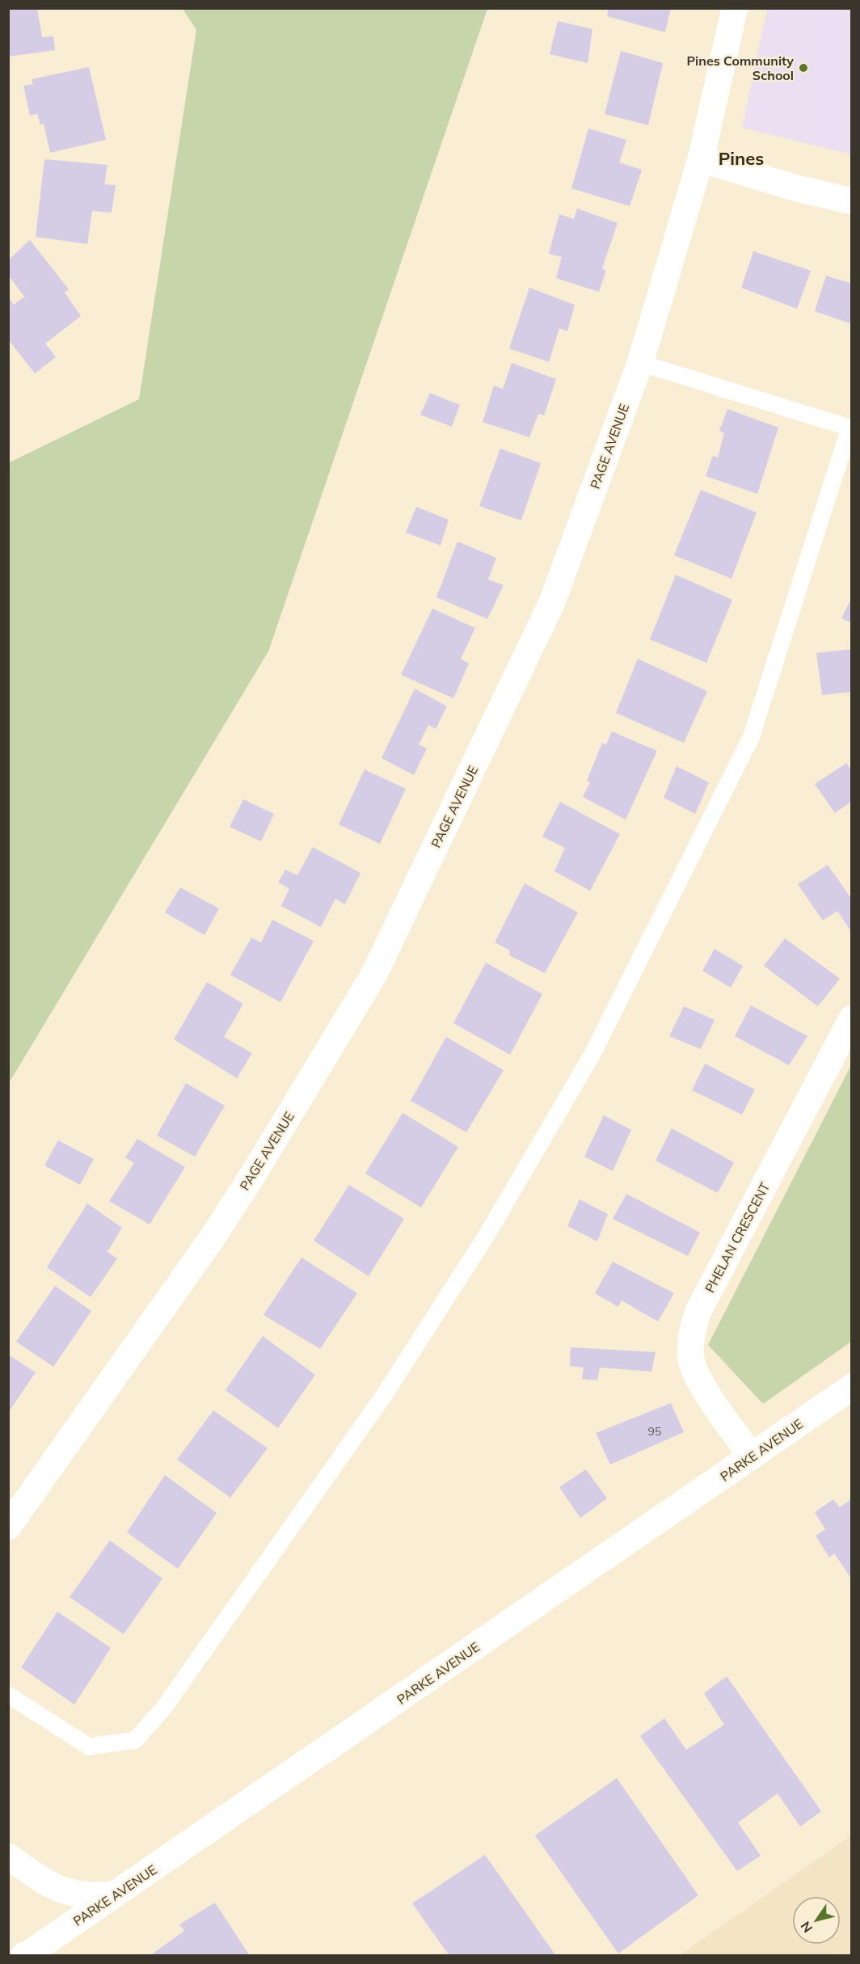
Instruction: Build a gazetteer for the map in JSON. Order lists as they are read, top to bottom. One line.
{"streets":{"street":["PAGE AVENUE","PHELAN CRESCENT","PARKE AVENUE"]},"crossings":[["PHELAN CRESCENT","PARKE AVENUE"]],"districts":["Pines"],"places":["Pines Community School"],"house_numbers":["95"],"north":"bottom left"}
